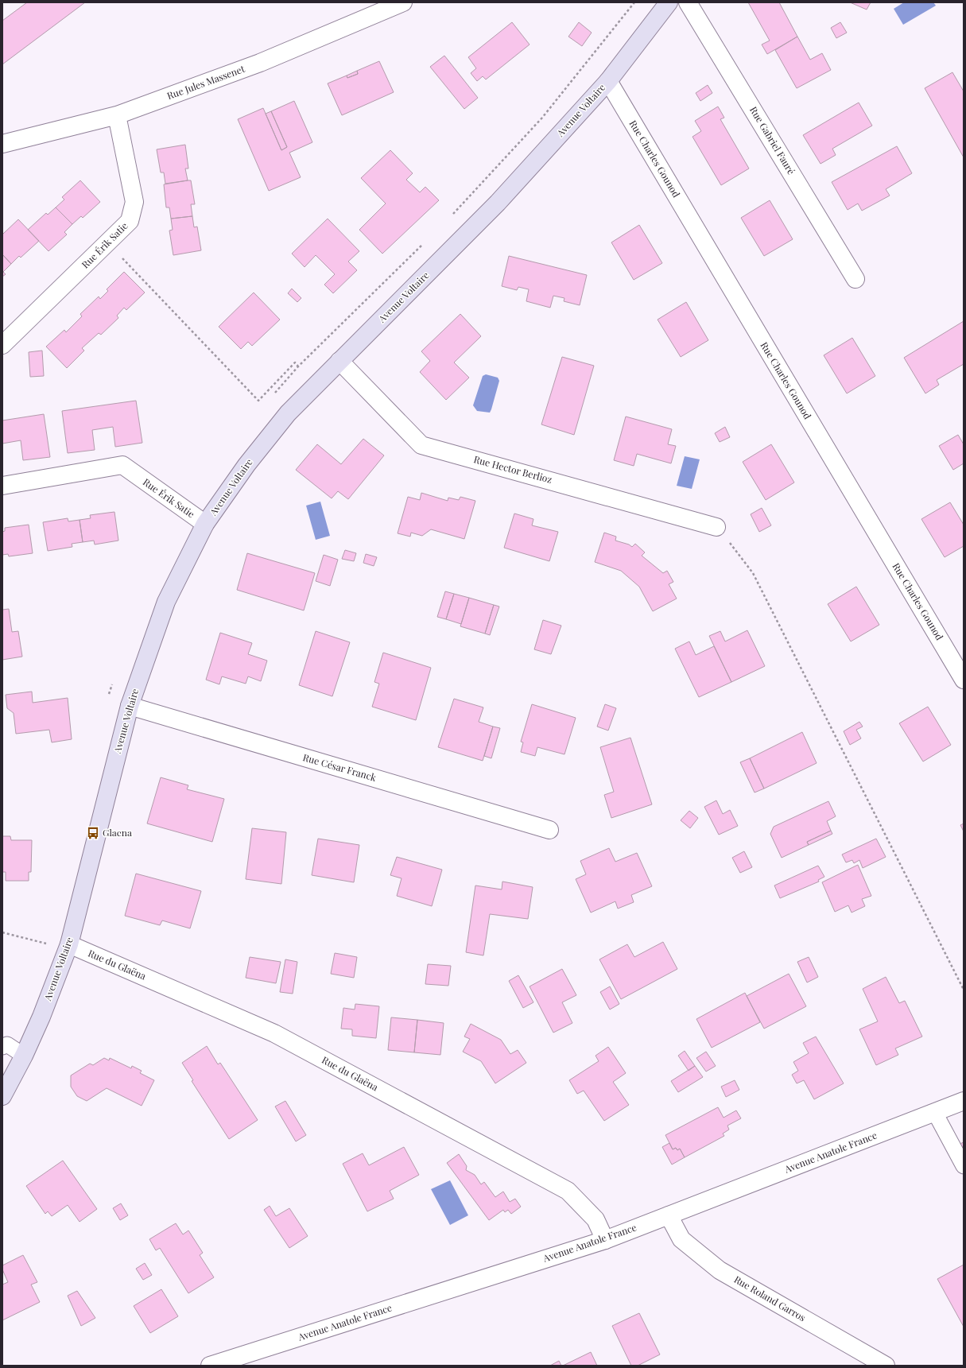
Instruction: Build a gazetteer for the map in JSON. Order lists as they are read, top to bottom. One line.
{"streets":{"main road":["Avenue Voltaire"],"street":["Rue Jules Massenet","Rue Gabriel Fauré","Rue Charles Gounod","Rue Érik Satie","Rue Hector Berlioz","Rue César Franck","Rue du Glaëna","Avenue Anatole France","Rue Roland Garros"]},"crossings":[["Rue Jules Massenet","Rue Érik Satie"],["Avenue Voltaire","Rue Charles Gounod"],["Avenue Voltaire","Rue Érik Satie"],["Avenue Voltaire","Rue Hector Berlioz"],["Avenue Voltaire","Rue César Franck"],["Avenue Voltaire","Rue du Glaëna"],["Rue du Glaëna","Avenue Anatole France"],["Avenue Anatole France","Rue Roland Garros"]],"places":{"bus stop":["Glaena"]}}
